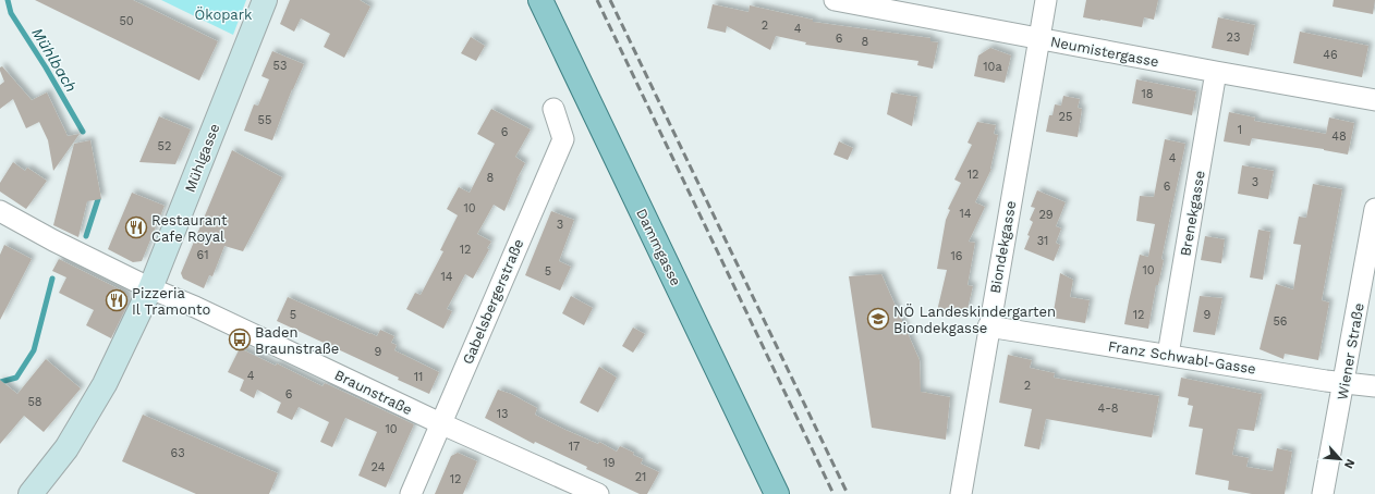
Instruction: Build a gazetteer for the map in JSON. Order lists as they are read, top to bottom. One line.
{"streets":{"main road":["Dammgasse"],"street":["Neumistergasse","Mühlgasse","Brenekgasse","Biondekgasse","Gabelsbergerstraße","Wiener Straße","Franz Schwabl-Gasse","Braunstraße"]},"crossings":[["Neumistergasse","Brenekgasse"],["Neumistergasse","Biondekgasse"],["Mühlgasse","Braunstraße"],["Brenekgasse","Franz Schwabl-Gasse"],["Biondekgasse","Franz Schwabl-Gasse"],["Gabelsbergerstraße","Braunstraße"],["Wiener Straße","Franz Schwabl-Gasse"]],"water":["Mühlbach"],"parks":["Ökopark"],"places":{"restaurant":["Restaurant Cafe Royal","Pizzeria Il Tramonto"],"school or university":["NÖ Landeskindergarten Biondekgasse"],"bus stop":["Baden Braunstraße"]},"house_numbers":["50","2","4","23","6","8","46","53","10a","18","25","55","1","6","48","52","4","12","8","3","6","10","14","29","3","31","12","61","16","10","5","14","5","12","9","56","9","4","11","2","6","58","4-8","13","10","17","63","19","24","21","12"],"north":"bottom right"}
